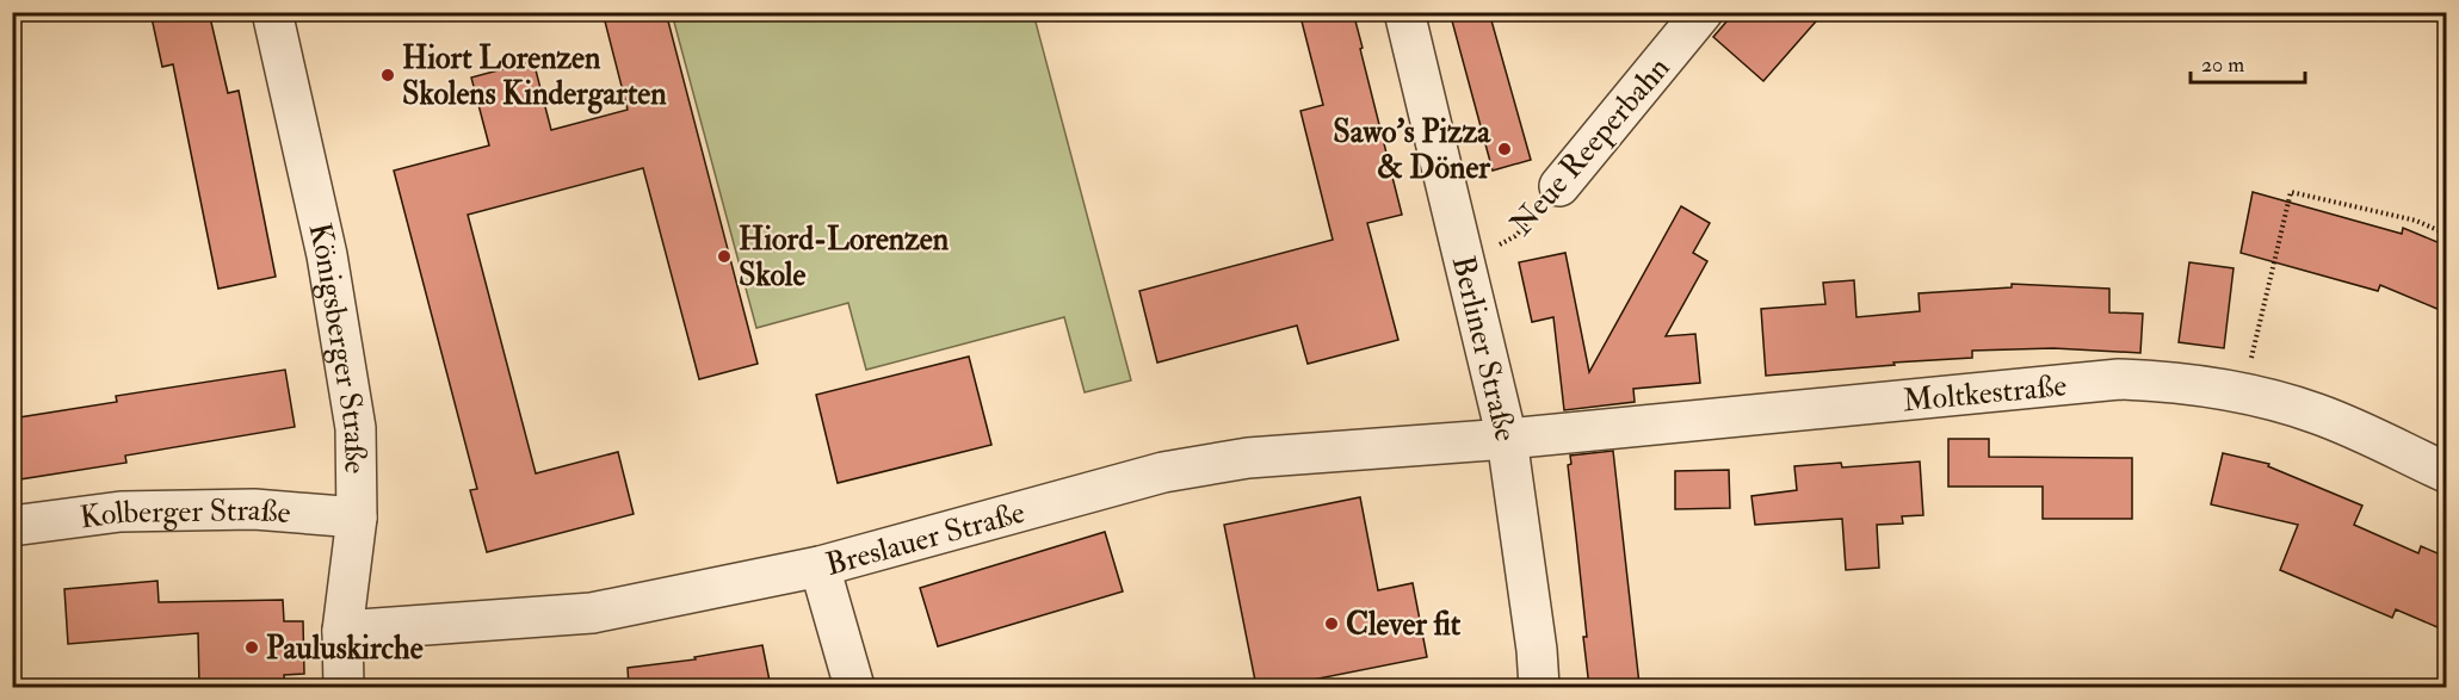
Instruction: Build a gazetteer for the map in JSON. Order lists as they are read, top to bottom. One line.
{"streets":{"street":["Neue Reeperbahn","Königsberger Straße","Berliner Straße","Moltkestraße","Kolberger Straße","Breslauer Straße"]},"crossings":[["Neue Reeperbahn","Berliner Straße"],["Königsberger Straße","Kolberger Straße"],["Königsberger Straße","Breslauer Straße"],["Berliner Straße","Moltkestraße"],["Berliner Straße","Breslauer Straße"],["Moltkestraße","Breslauer Straße"]],"places":["Hiort Lorenzen Skolens Kindergarten","Sawo's Pizza & Döner","Hiord-Lorenzen Skole","Clever fit","Pauluskirche"],"scale_bar":"20 m"}
